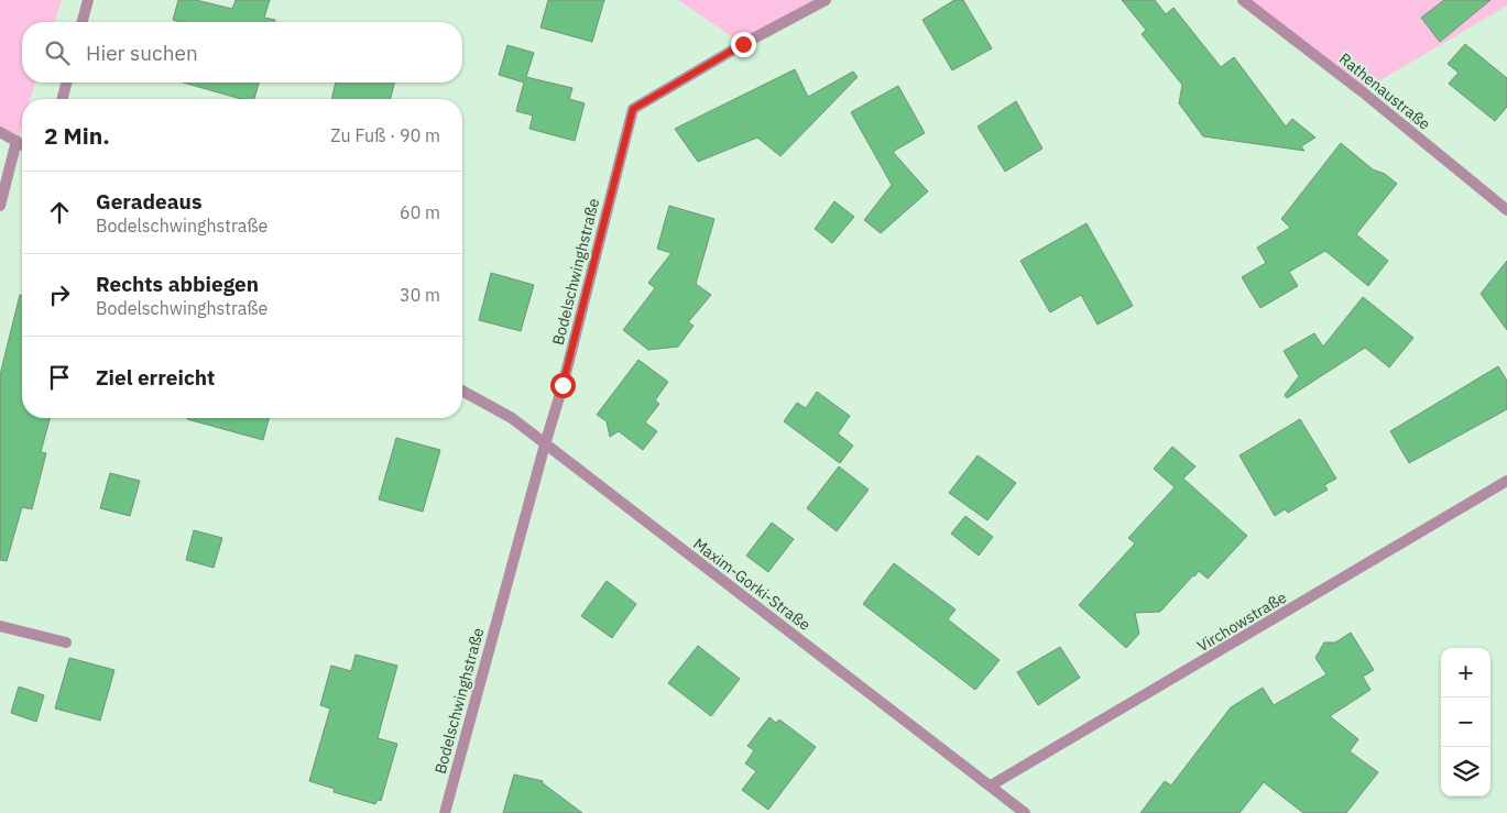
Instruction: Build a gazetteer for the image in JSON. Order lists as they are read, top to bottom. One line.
{"streets":{"street":["Rathenaustraße","Bodelschwinghstraße","Maxim-Gorki-Straße","Virchowstraße"]},"crossings":[["Bodelschwinghstraße","Maxim-Gorki-Straße"],["Maxim-Gorki-Straße","Virchowstraße"]],"page":{"search":"Hier suchen","heading":["2 Min.","Zu Fuß · 90 m"],"list":[["Geradeaus","Bodelschwinghstraße","60 m"],["Rechts abbiegen","Bodelschwinghstraße","30 m"],"Ziel erreicht"],"map_buttons":["+","−"]}}
